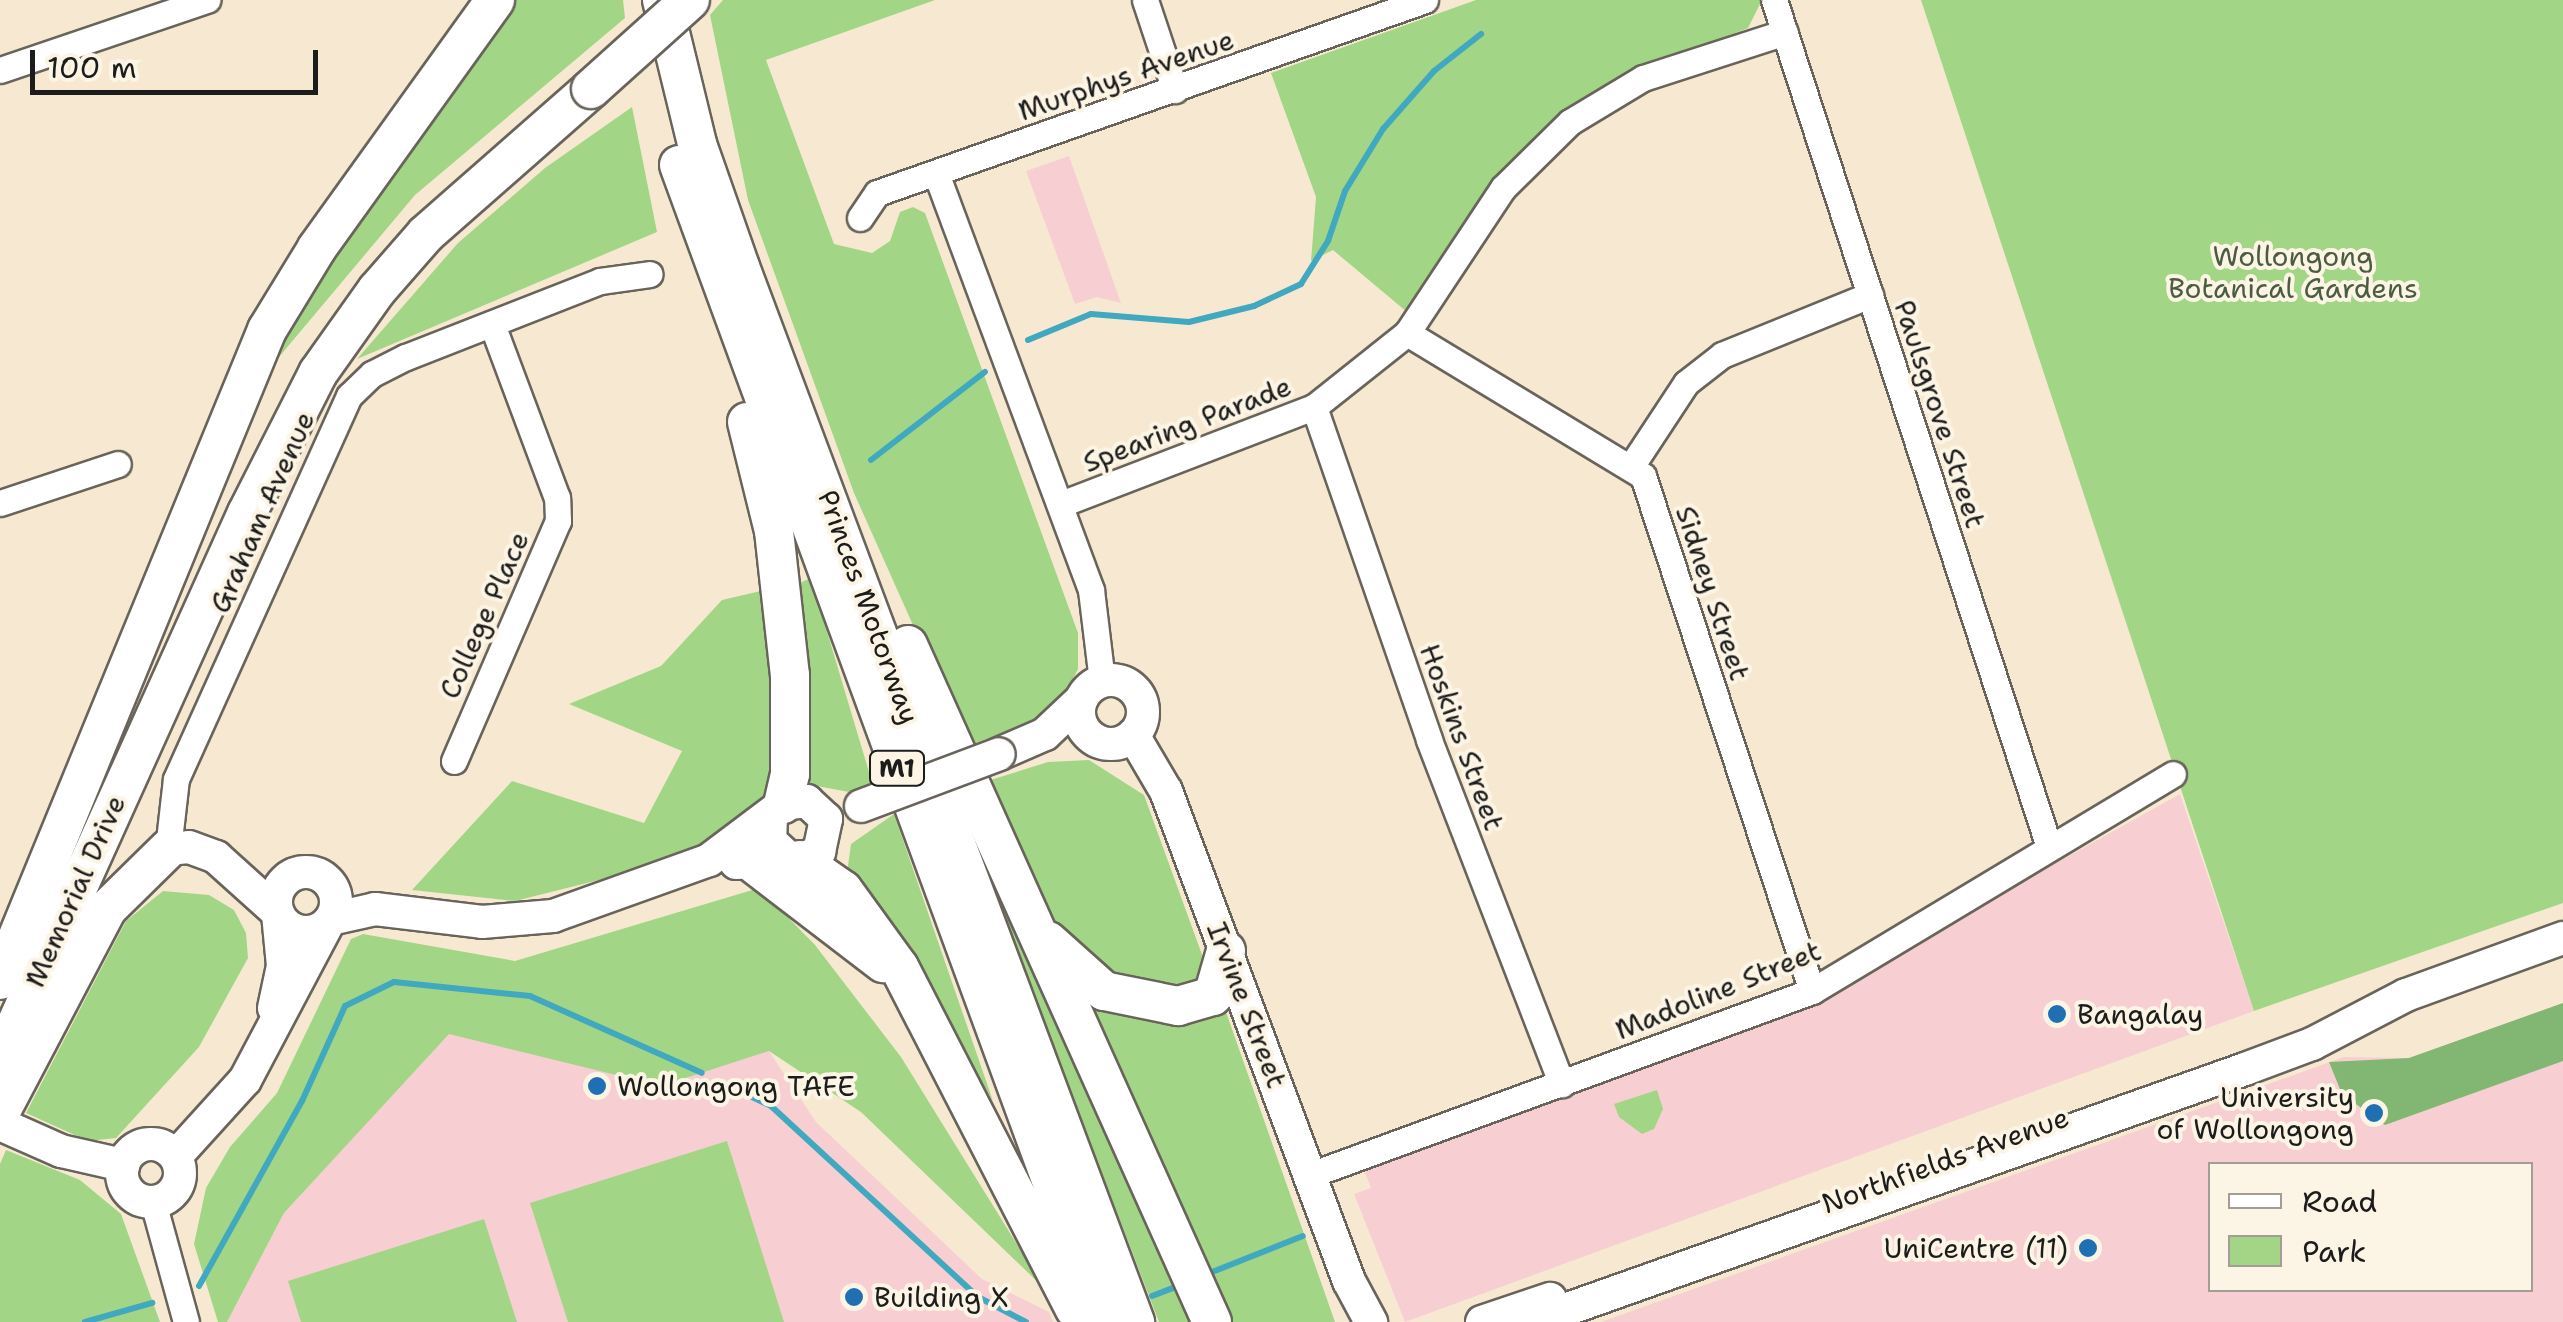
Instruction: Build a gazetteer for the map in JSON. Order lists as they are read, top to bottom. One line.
{"streets":{"highway":["Princes Motorway","M1","Memorial Drive"],"main road":["Irvine Street","Northfields Avenue"],"street":["Murphys Avenue","Paulsgrove Street","Spearing Parade","Graham Avenue","Sidney Street","College Place","Hoskins Street","Madoline Street"]},"crossings":[["Paulsgrove Street","Spearing Parade"],["Paulsgrove Street","Madoline Street"],["Spearing Parade","Hoskins Street"],["Graham Avenue","College Place"],["Sidney Street","Madoline Street"],["Hoskins Street","Madoline Street"],["Madoline Street","Irvine Street"]],"parks":["Wollongong Botanical Gardens"],"places":["Bangalay","Wollongong TAFE","University of Wollongong","UniCentre (11)","Building X"],"legend":["Road","Park"],"scale_bar":"100 m"}
